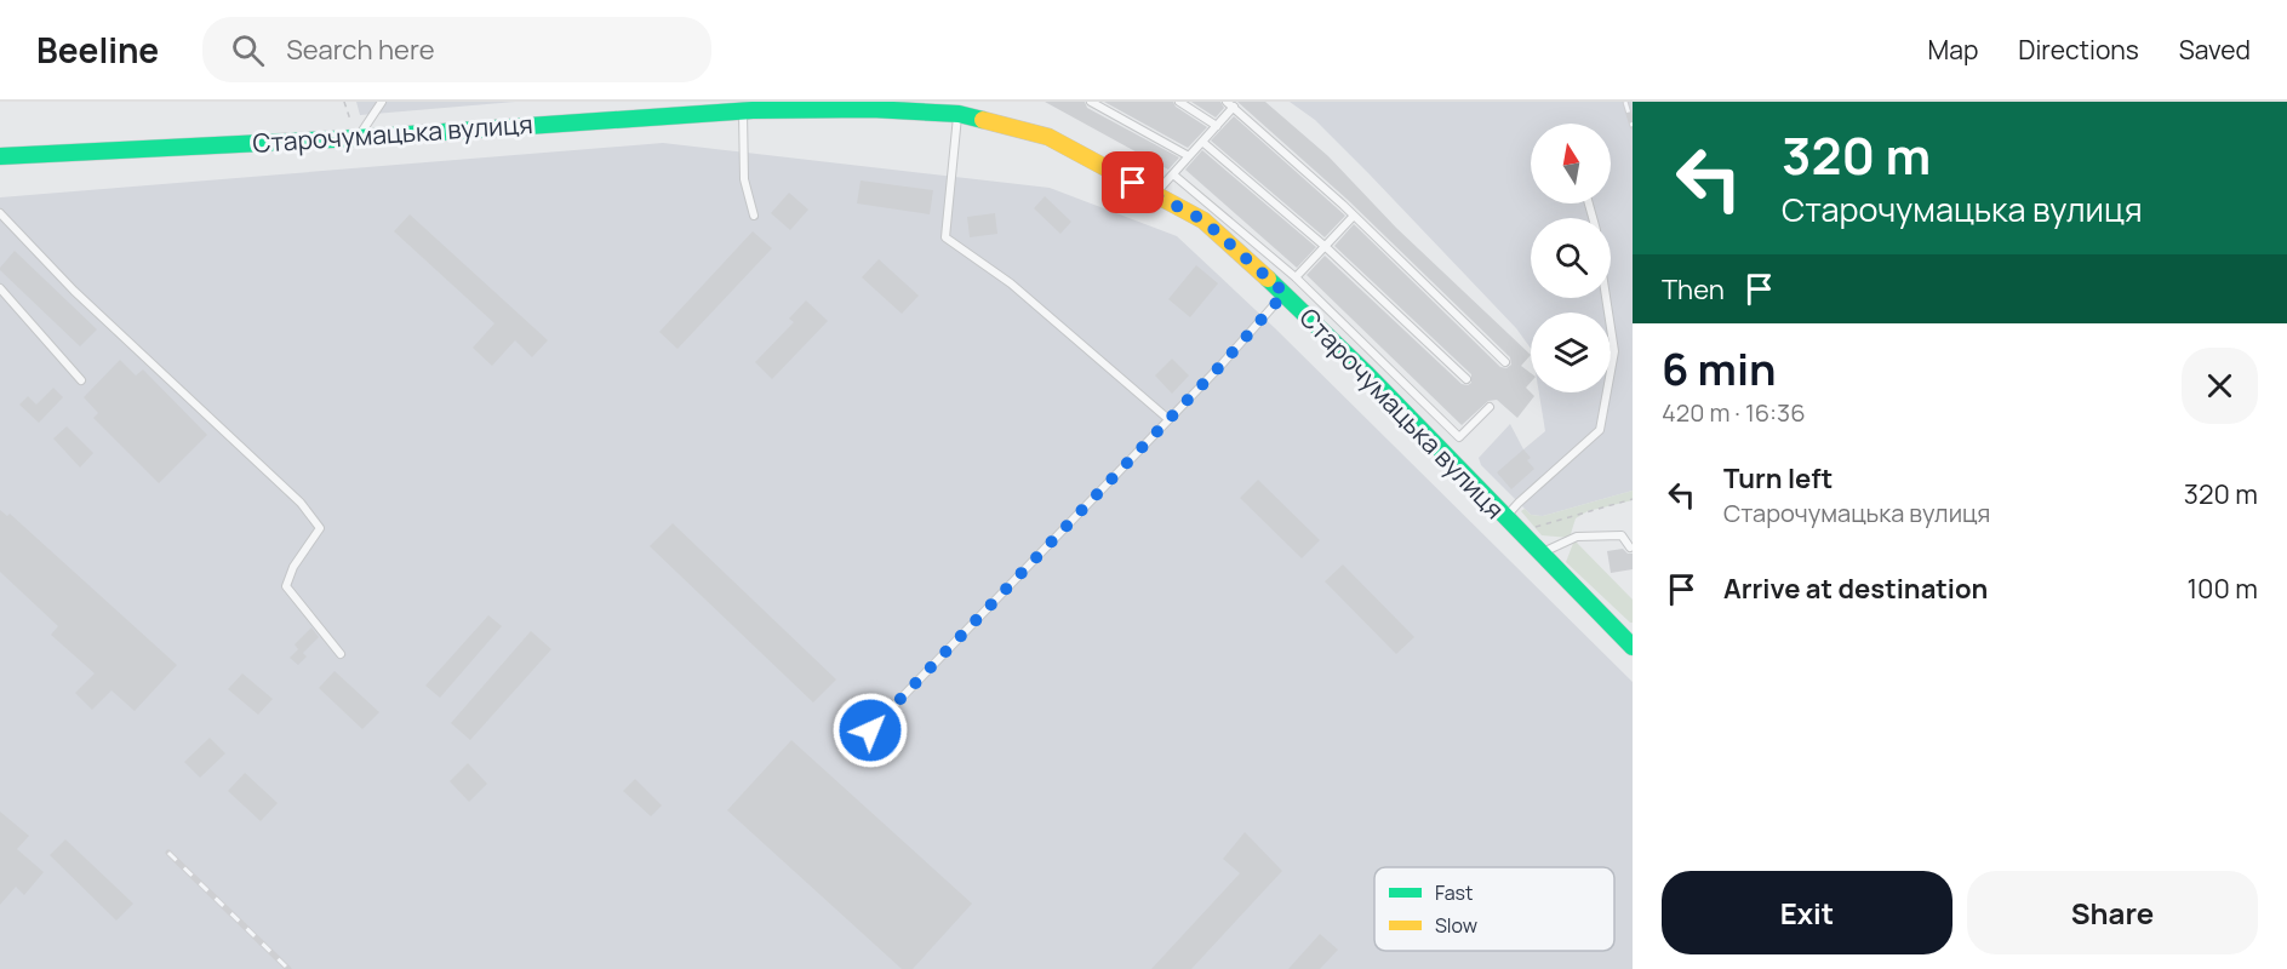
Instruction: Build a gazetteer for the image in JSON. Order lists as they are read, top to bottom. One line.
{"streets":{"street":["Старочумацька вулиця"]},"legend":["Fast","Slow"],"north":"top","page":{"header":"Beeline","search":"Search here","nav":["Map","Directions","Saved"],"turn":["320 m","Старочумацька вулиця"],"then":"Then","heading":["6 min","420 m · 16:36"],"list":[{"name":"Turn left","note":"Старочумацька вулиця","value":"320 m"},{"name":"Arrive at destination","value":"100 m"}],"buttons":["Exit","Share"]}}
